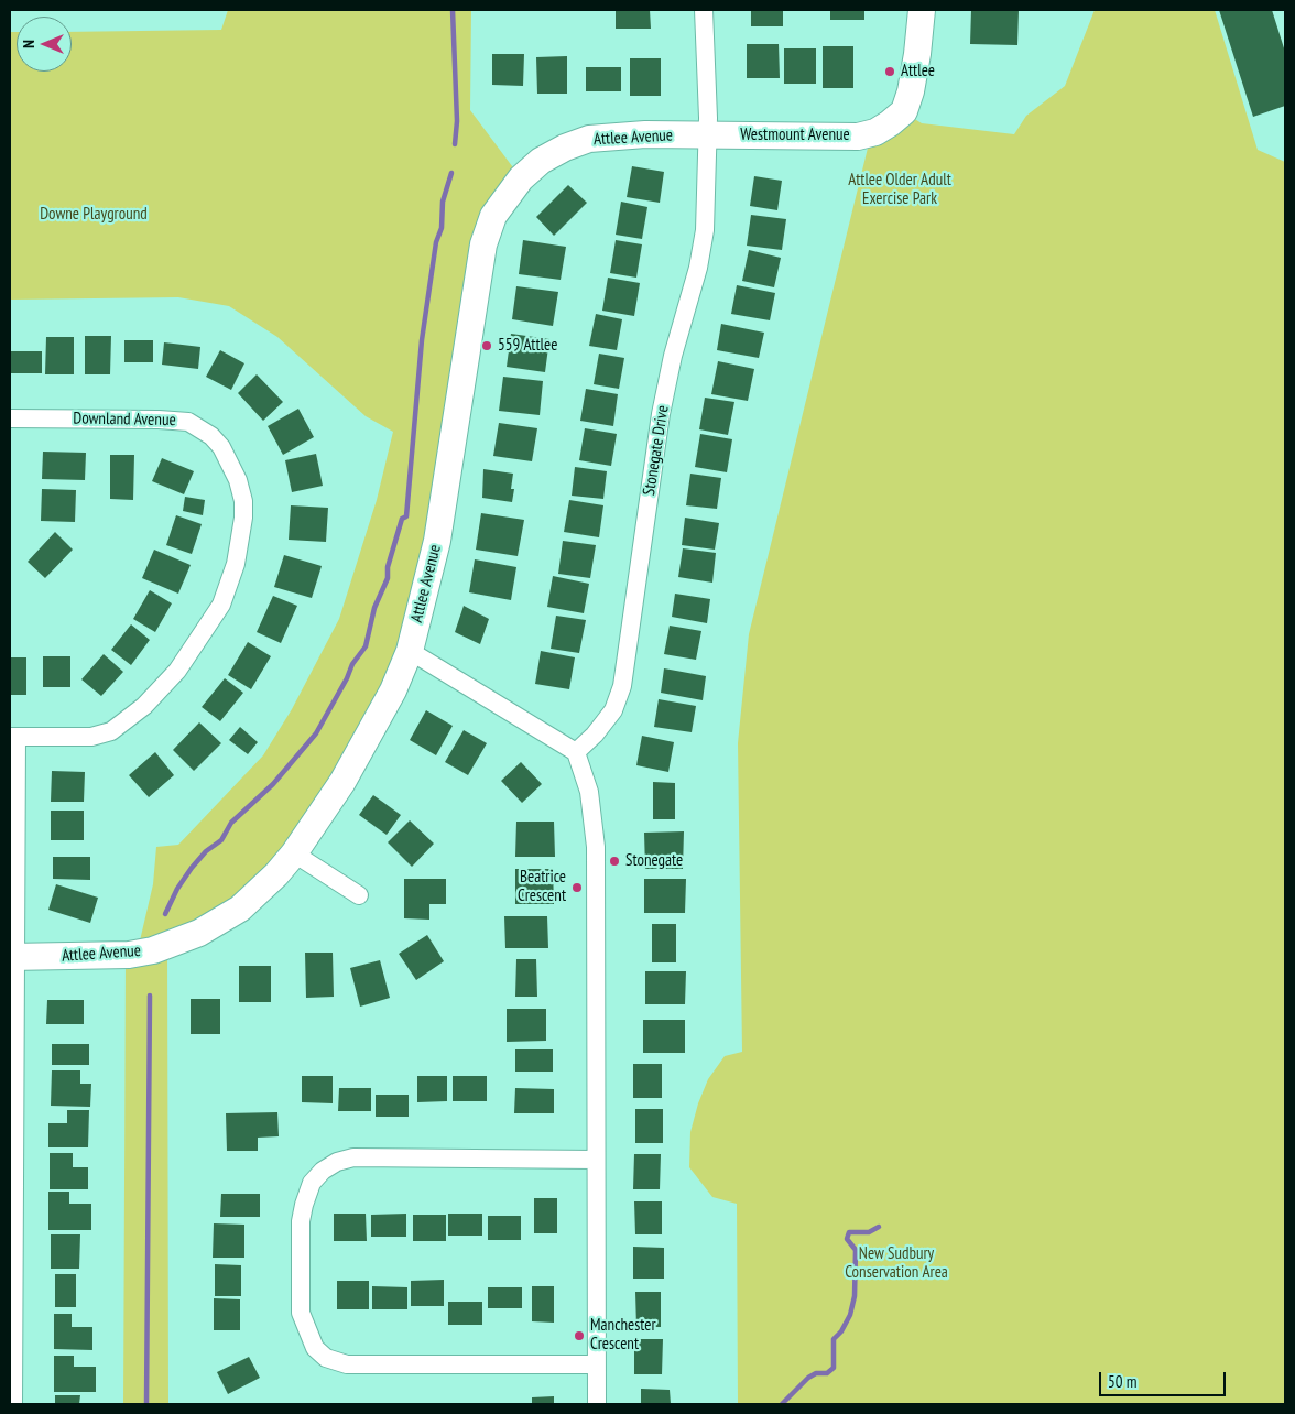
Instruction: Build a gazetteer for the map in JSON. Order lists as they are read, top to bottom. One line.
{"streets":{"street":["Westmount Avenue","Attlee Avenue","Downland Avenue","Stonegate Drive"]},"crossings":[["Westmount Avenue","Attlee Avenue"],["Westmount Avenue","Stonegate Drive"],["Attlee Avenue","Stonegate Drive"]],"parks":["Attlee Older Adult Exercise Park","Downe Playground","New Sudbury Conservation Area"],"places":["Attlee","559 Attlee","Stonegate","Beatrice Crescent","Manchester Crescent"],"scale_bar":"50 m","north":"left"}
